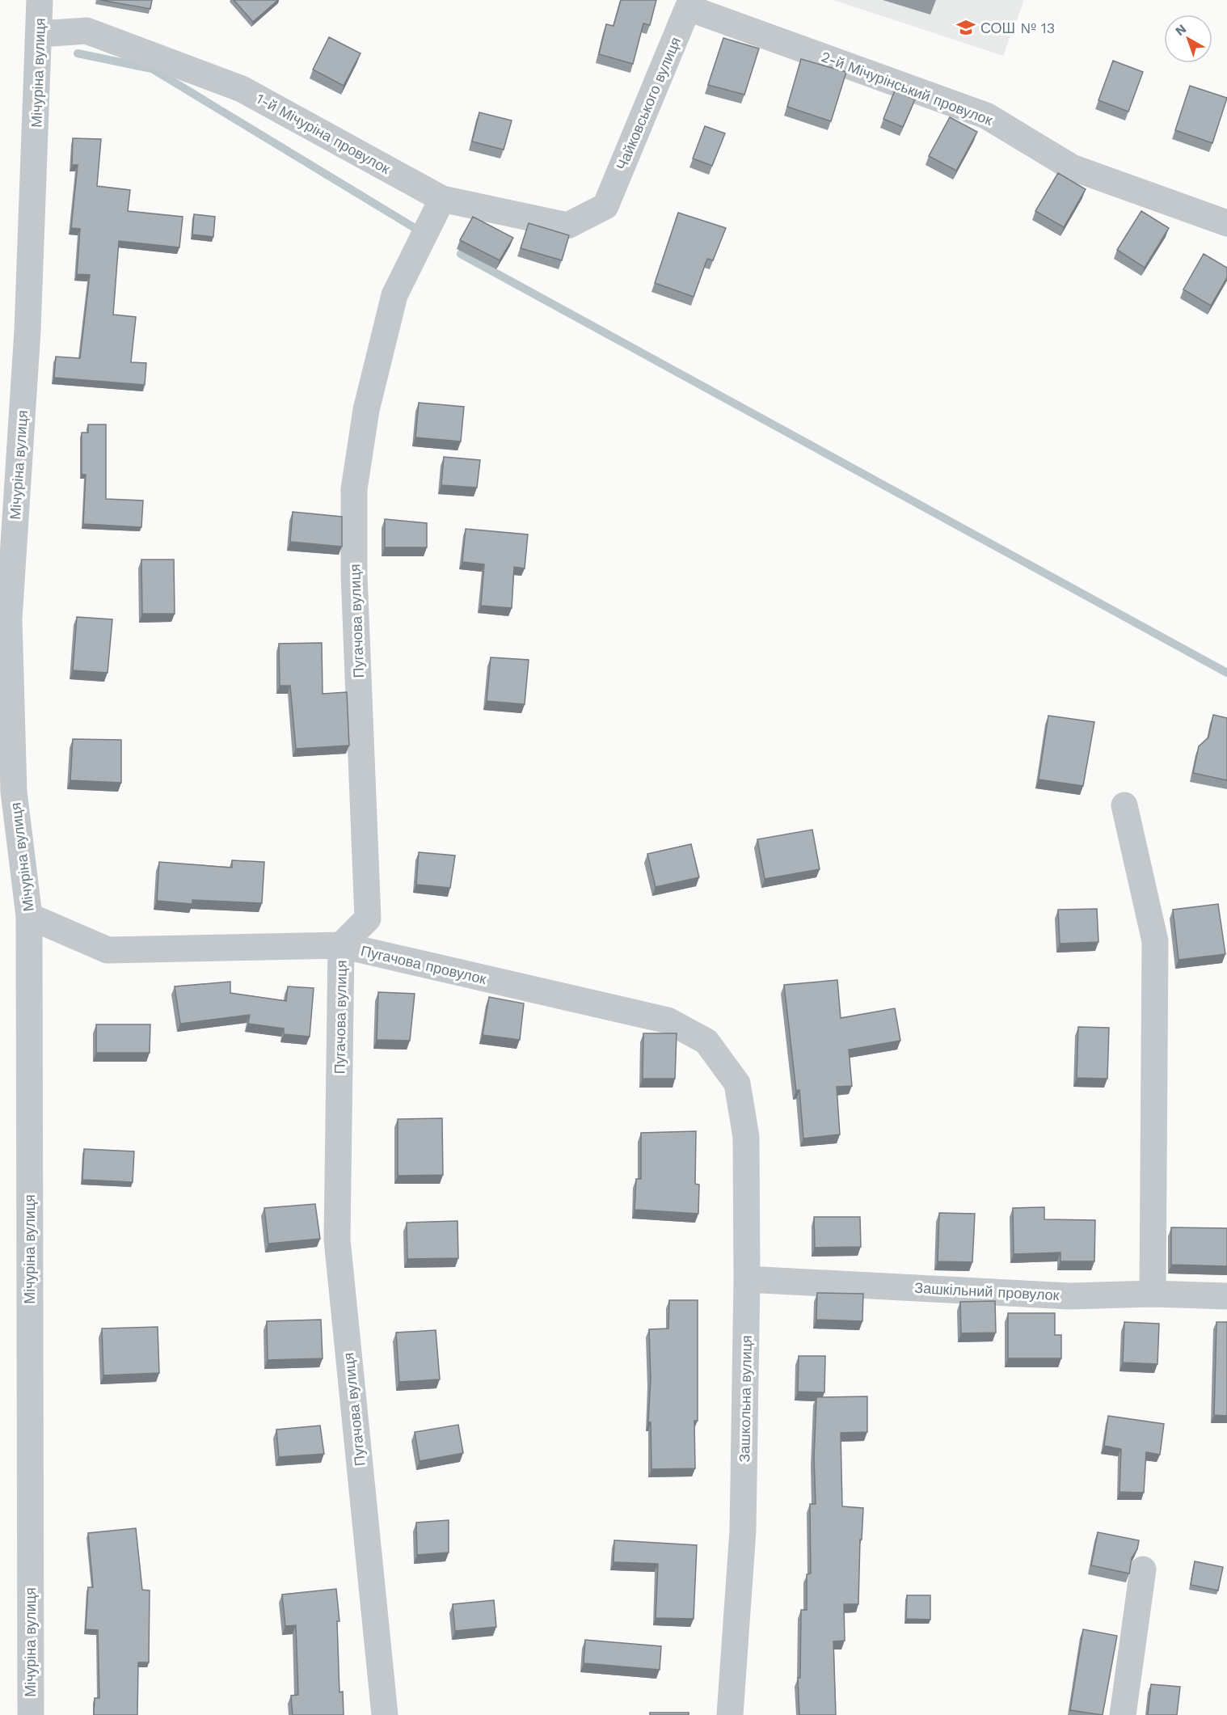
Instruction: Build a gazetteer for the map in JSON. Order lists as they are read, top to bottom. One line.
{"streets":{"street":["Мічуріна вулиця","2-й Мічурінський провулок","Чайковського вулиця","1-й Мічуріна провулок","Пугачова вулиця","Пугачова провулок","Зашкільний провулок","Зашкольна вулиця"]},"crossings":[["Мічуріна вулиця","1-й Мічуріна провулок"],["Мічуріна вулиця","Пугачова провулок"],["2-й Мічурінський провулок","Чайковського вулиця"],["Чайковського вулиця","1-й Мічуріна провулок"],["1-й Мічуріна провулок","Пугачова вулиця"],["Пугачова вулиця","Пугачова провулок"],["Пугачова провулок","Зашкольна вулиця"],["Зашкільний провулок","Зашкольна вулиця"]],"places":{"school or university":["СОШ № 13"]},"north":"top left"}
